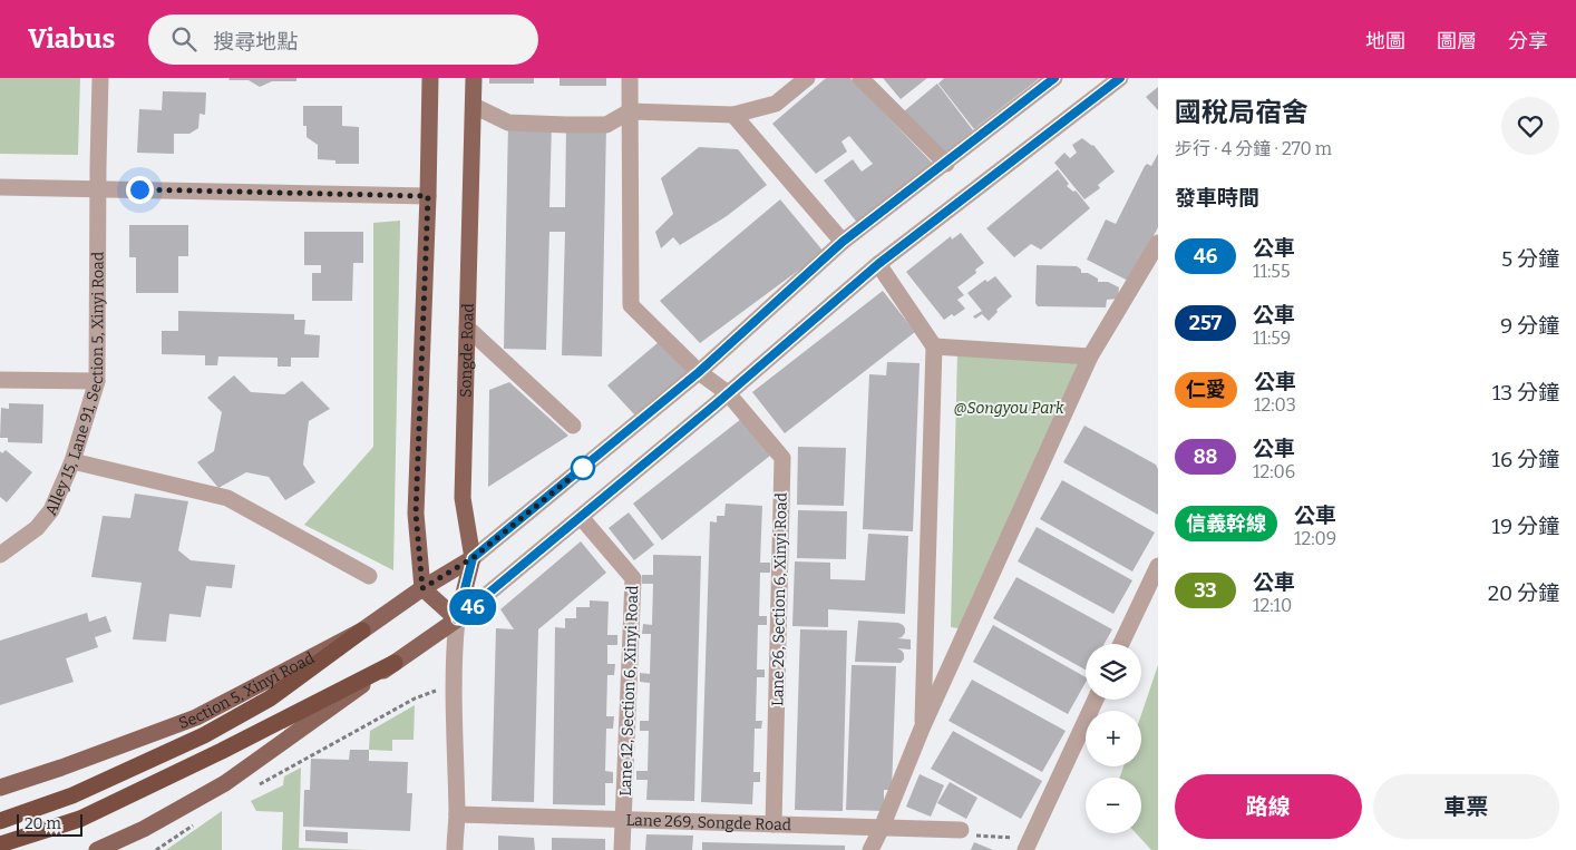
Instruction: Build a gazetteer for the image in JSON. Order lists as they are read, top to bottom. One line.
{"streets":{"main road":["Songde Road","Section 5, Xinyi Road"],"street":["Alley 15, Lane 91, Section 5, Xinyi Road","Lane 26, Section 6, Xinyi Road","Lane 12, Section 6, Xinyi Road","Lane 269, Songde Road"]},"crossings":[["Songde Road","Section 5, Xinyi Road"],["Songde Road","Lane 269, Songde Road"],["Lane 26, Section 6, Xinyi Road","Lane 269, Songde Road"],["Lane 12, Section 6, Xinyi Road","Lane 269, Songde Road"]],"parks":["@Songyou Park"],"lines":["bus line 46"],"scale_bar":"20 m","page":{"header":"Viabus","search":"搜尋地點","nav":["地圖","圖層","分享"],"on_map":"46","heading":[["國稅局宿舍","步行 · 4 分鐘 · 270 m"],"發車時間"],"list":[{"mark":"46","name":"公車","note":"11:55","value":"5 分鐘"},{"mark":"257","name":"公車","note":"11:59","value":"9 分鐘"},{"mark":"仁愛","name":"公車","note":"12:03","value":"13 分鐘"},{"mark":"88","name":"公車","note":"12:06","value":"16 分鐘"},{"mark":"信義幹線","name":"公車","note":"12:09","value":"19 分鐘"},{"mark":"33","name":"公車","note":"12:10","value":"20 分鐘"}],"map_buttons":["+","−"],"buttons":["路線","車票"],"scale":"20 m"}}
